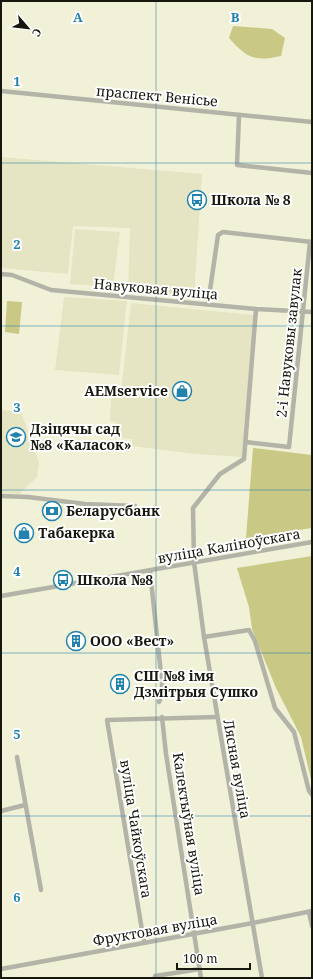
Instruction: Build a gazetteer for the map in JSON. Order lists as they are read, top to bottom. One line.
{"streets":{"street":["праспект Венісье","Навуковая вуліца","2-і Навуковы завулак","вуліца Каліноўскага","Лясная вуліца","Калектыўная вуліца","вуліца Чайкоўскага","Фруктовая вуліца"]},"crossings":[["Навуковая вуліца","2-і Навуковы завулак"],["2-і Навуковы завулак","Лясная вуліца"],["вуліца Каліноўскага","Лясная вуліца"],["Лясная вуліца","Фруктовая вуліца"],["Калектыўная вуліца","вуліца Чайкоўскага"],["Калектыўная вуліца","Фруктовая вуліца"],["вуліца Чайкоўскага","Фруктовая вуліца"]],"places":{"bus stop":["Школа № 8","Школа №8"],"shop":["AEMservice","Табакерка"],"school or university":["Дзіцячы сад №8 «Каласок»"],"bank":["Беларусбанк"],"building":["ООО «Вест»","СШ №8 імя Дзмітрыя Сушко"]},"scale_bar":"100 m","north":"bottom right","grid":{"columns":["A","B"],"rows":["1","2","3","4","5","6"]}}
